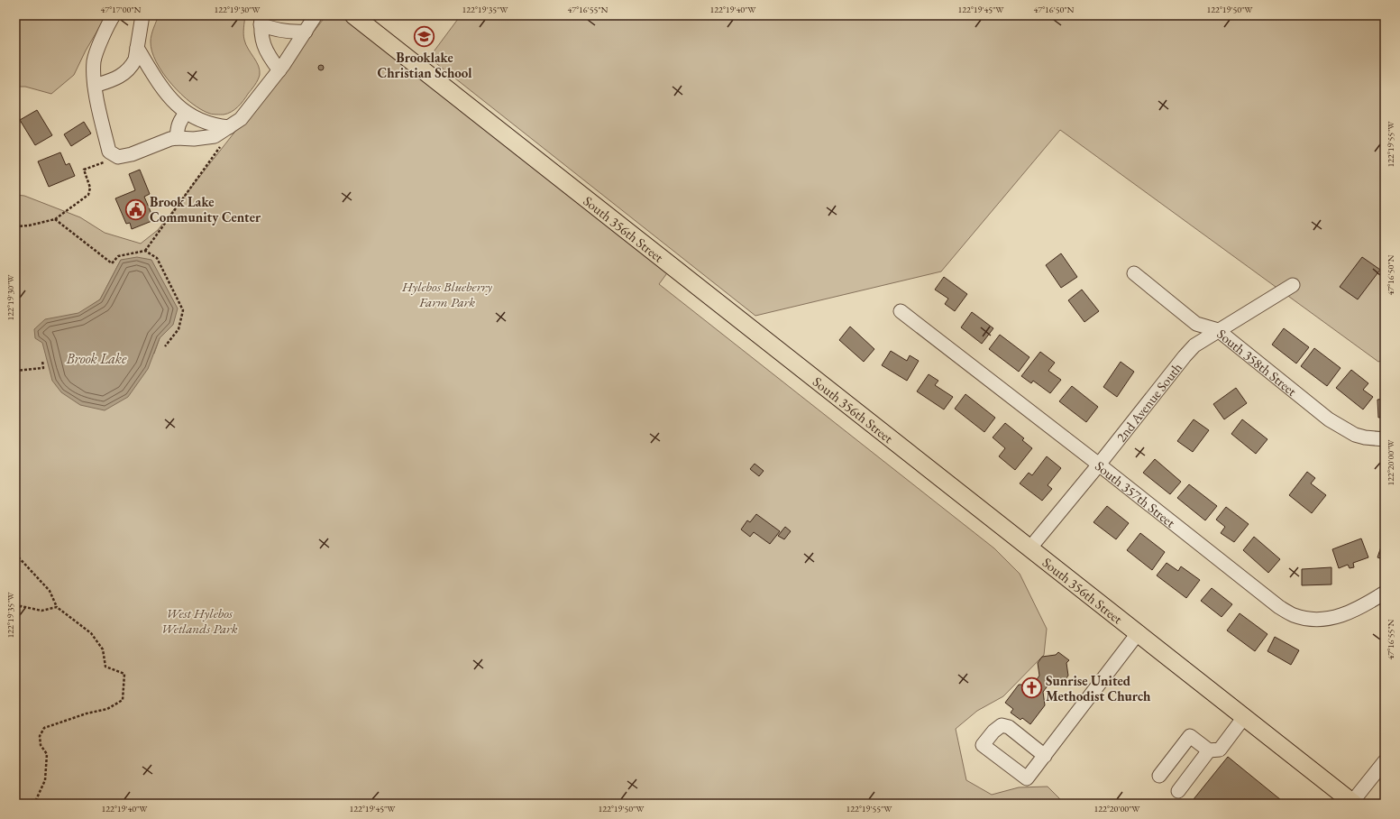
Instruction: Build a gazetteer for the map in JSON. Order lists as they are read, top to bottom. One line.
{"streets":{"main road":["South 356th Street"],"street":["South 358th Street","2nd Avenue South","South 357th Street"]},"crossings":[["South 356th Street","2nd Avenue South"],["South 358th Street","2nd Avenue South"],["2nd Avenue South","South 357th Street"]],"water":["Brook Lake"],"parks":["Hylebos Blueberry Farm Park","West Hylebos Wetlands Park"],"places":{"school or university":["Brooklake Christian School"],"public building":["Brook Lake Community Center"],"church":["Sunrise United Methodist Church"]},"coordinates":["47°17'00\"N","122°19'30\"W","122°19'35\"W","47°16'55\"N","122°19'40\"W","122°19'45\"W","47°16'50\"N","122°19'50\"W","122°19'55\"W","122°20'00\"W"]}
